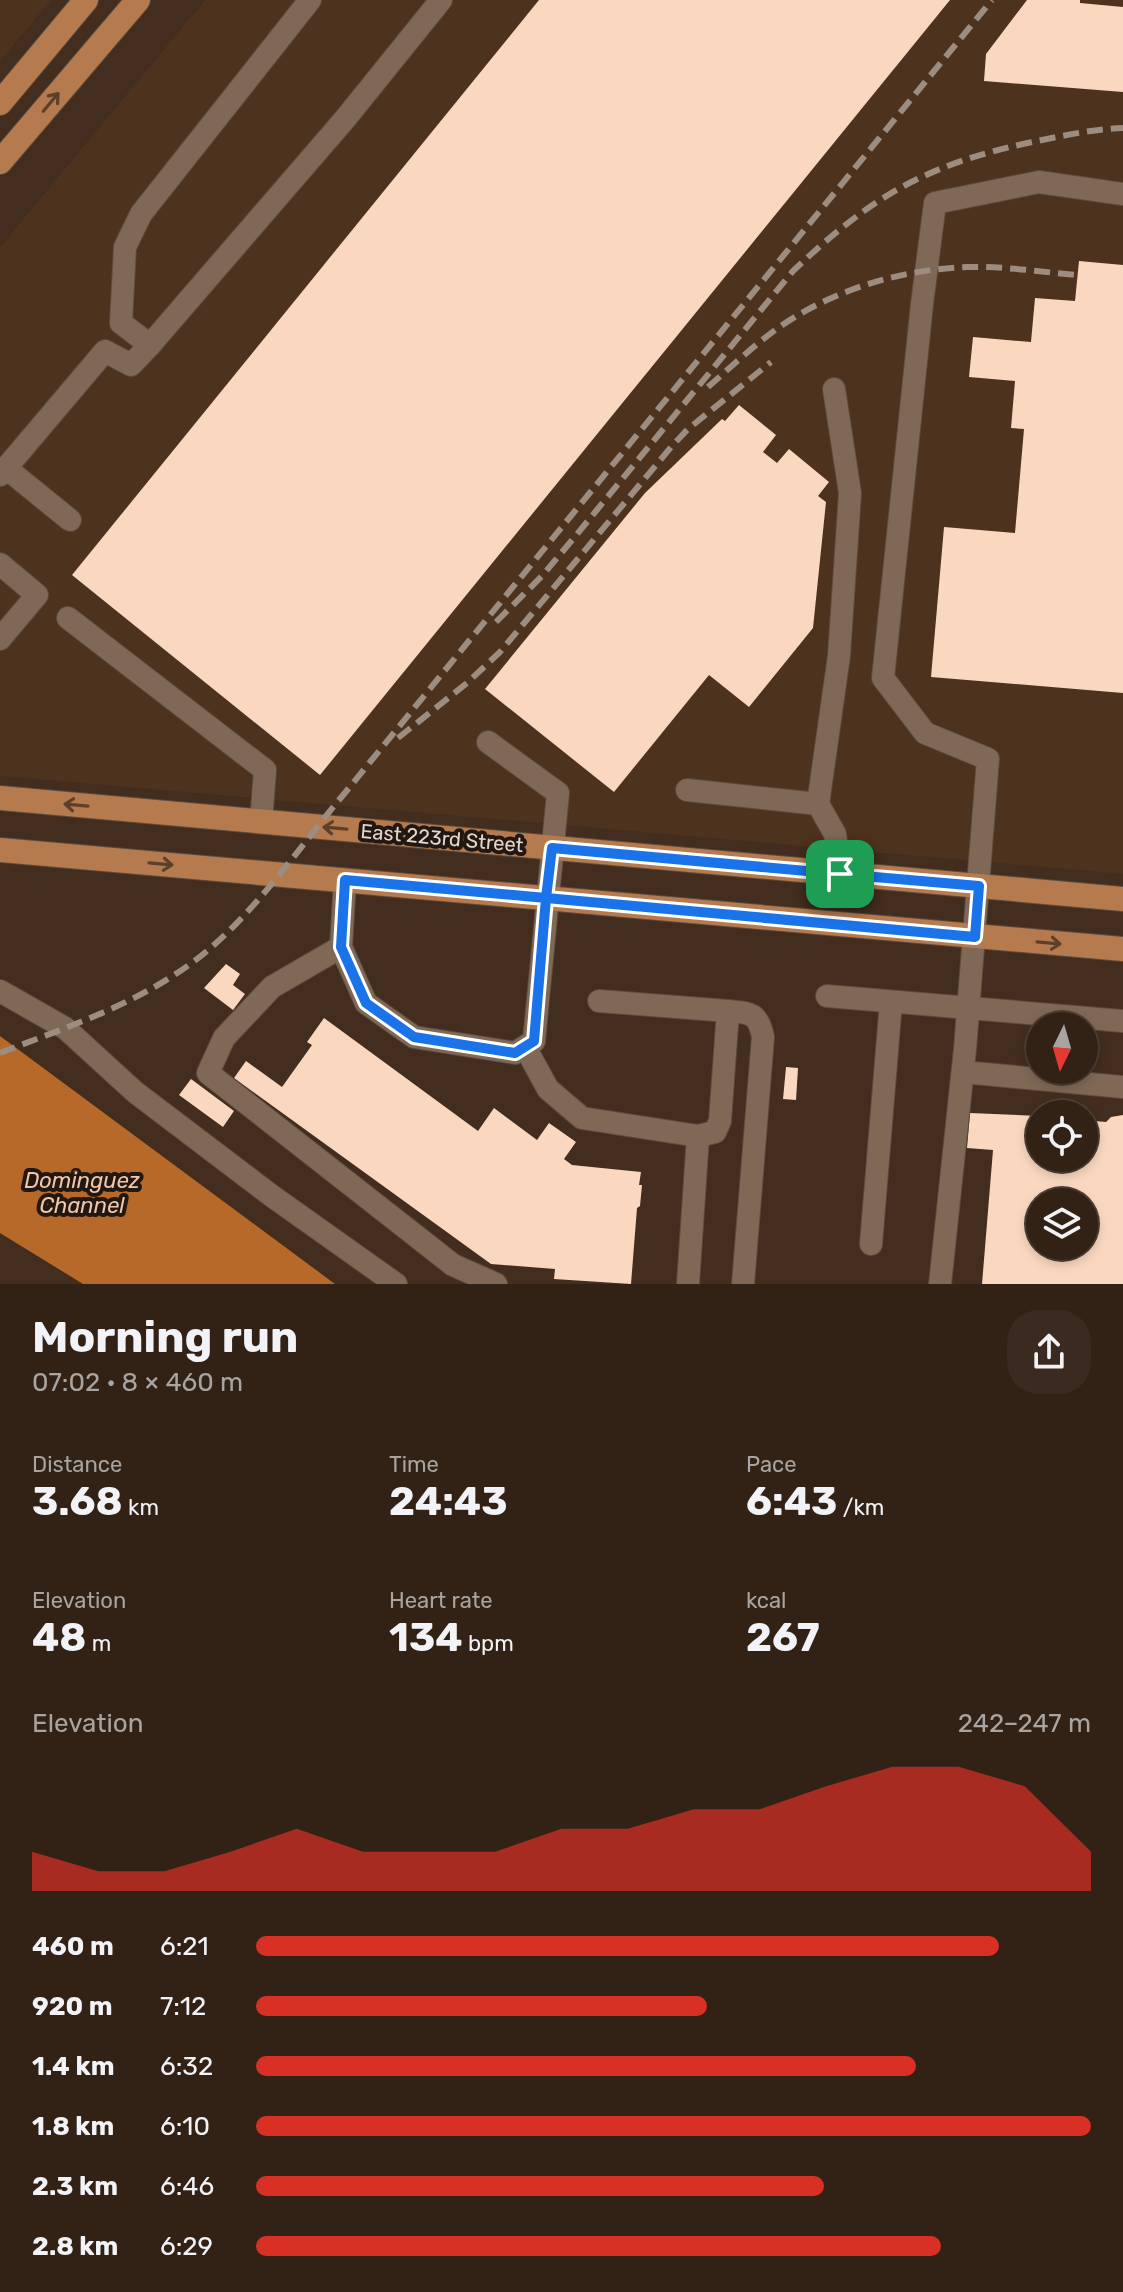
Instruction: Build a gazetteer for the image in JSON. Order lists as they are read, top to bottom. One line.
{"streets":{"main road":["East 223rd Street"]},"water":["Dominguez Channel"],"north":"bottom","page":{"heading":["Morning run","07:02 · 8 × 460 m"],"stats":[["Distance","3.68 km"],["Time","24:43"],["Pace","6:43 /km"],["Elevation","48 m"],["Heart rate","134 bpm"],["kcal","267"]],"chart":["Elevation","242–247 m"],"list":[{"name":"460 m","note":"6:21"},{"name":"920 m","note":"7:12"},{"name":"1.4 km","note":"6:32"},{"name":"1.8 km","note":"6:10"},{"name":"2.3 km","note":"6:46"},{"name":"2.8 km","note":"6:29"}]}}
